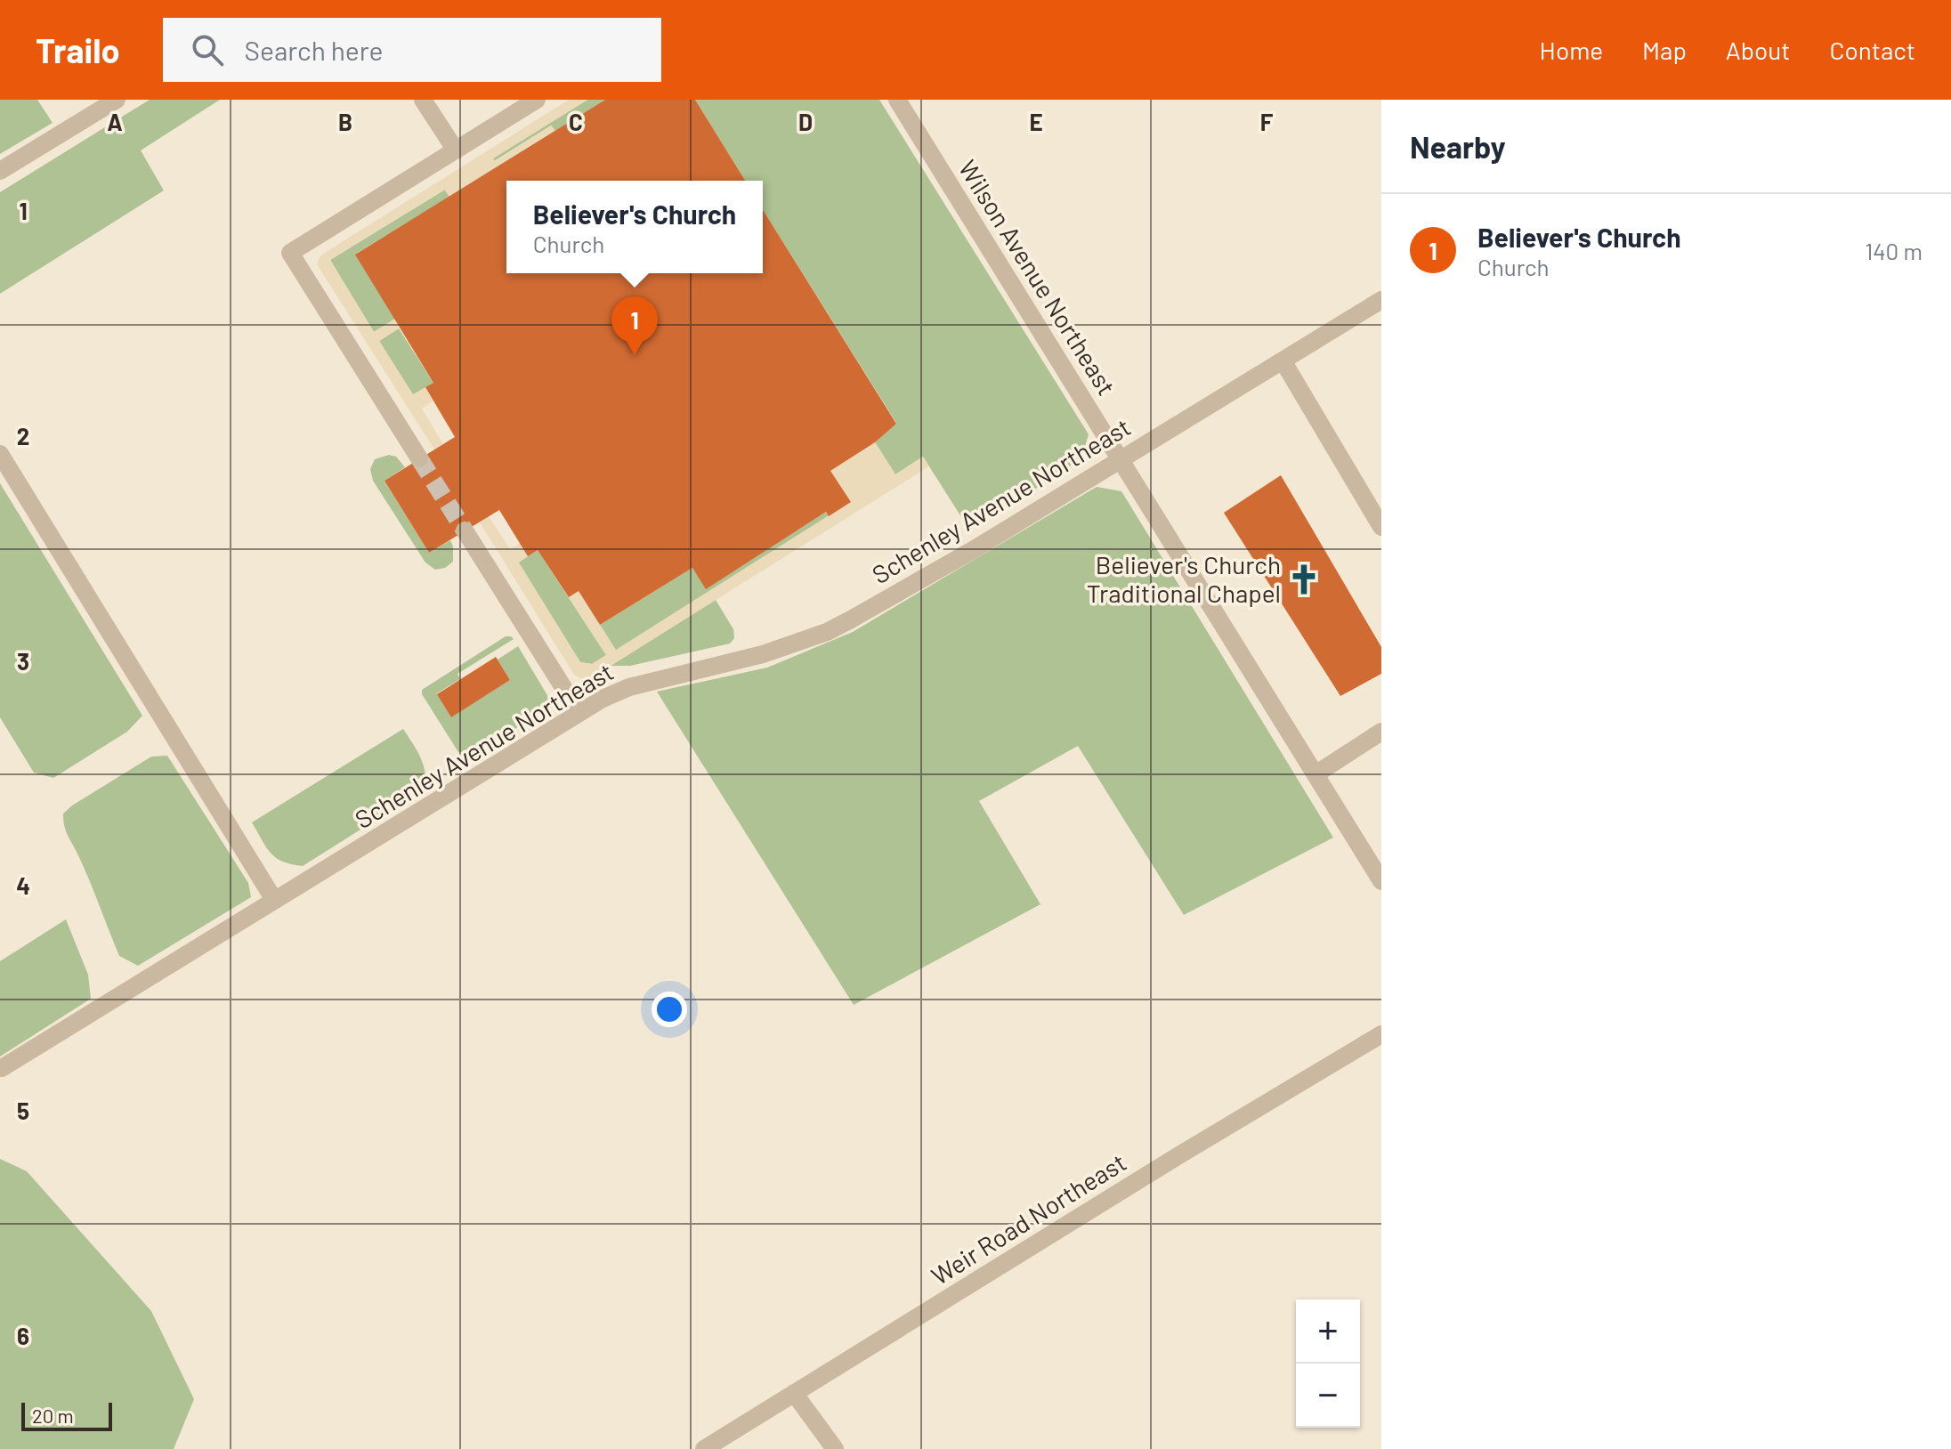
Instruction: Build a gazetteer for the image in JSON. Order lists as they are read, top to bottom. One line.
{"streets":{"street":["Wilson Avenue Northeast","Schenley Avenue Northeast","Weir Road Northeast"]},"crossings":[["Wilson Avenue Northeast","Schenley Avenue Northeast"]],"places":{"church":["Believer's Church Traditional Chapel"]},"scale_bar":"20 m","page":{"header":"Trailo","search":"Search here","nav":["Home","Map","About","Contact"],"heading":"Nearby","popup":["Believer's Church","Church"],"list":[{"mark":"1","name":"Believer's Church","note":"Church","value":"140 m"}],"pins":"1","map_buttons":["+","−"],"scale":"20 m"},"grid":{"columns":["A","B","C","D","E","F"],"rows":["1","2","3","4","5","6"]}}
